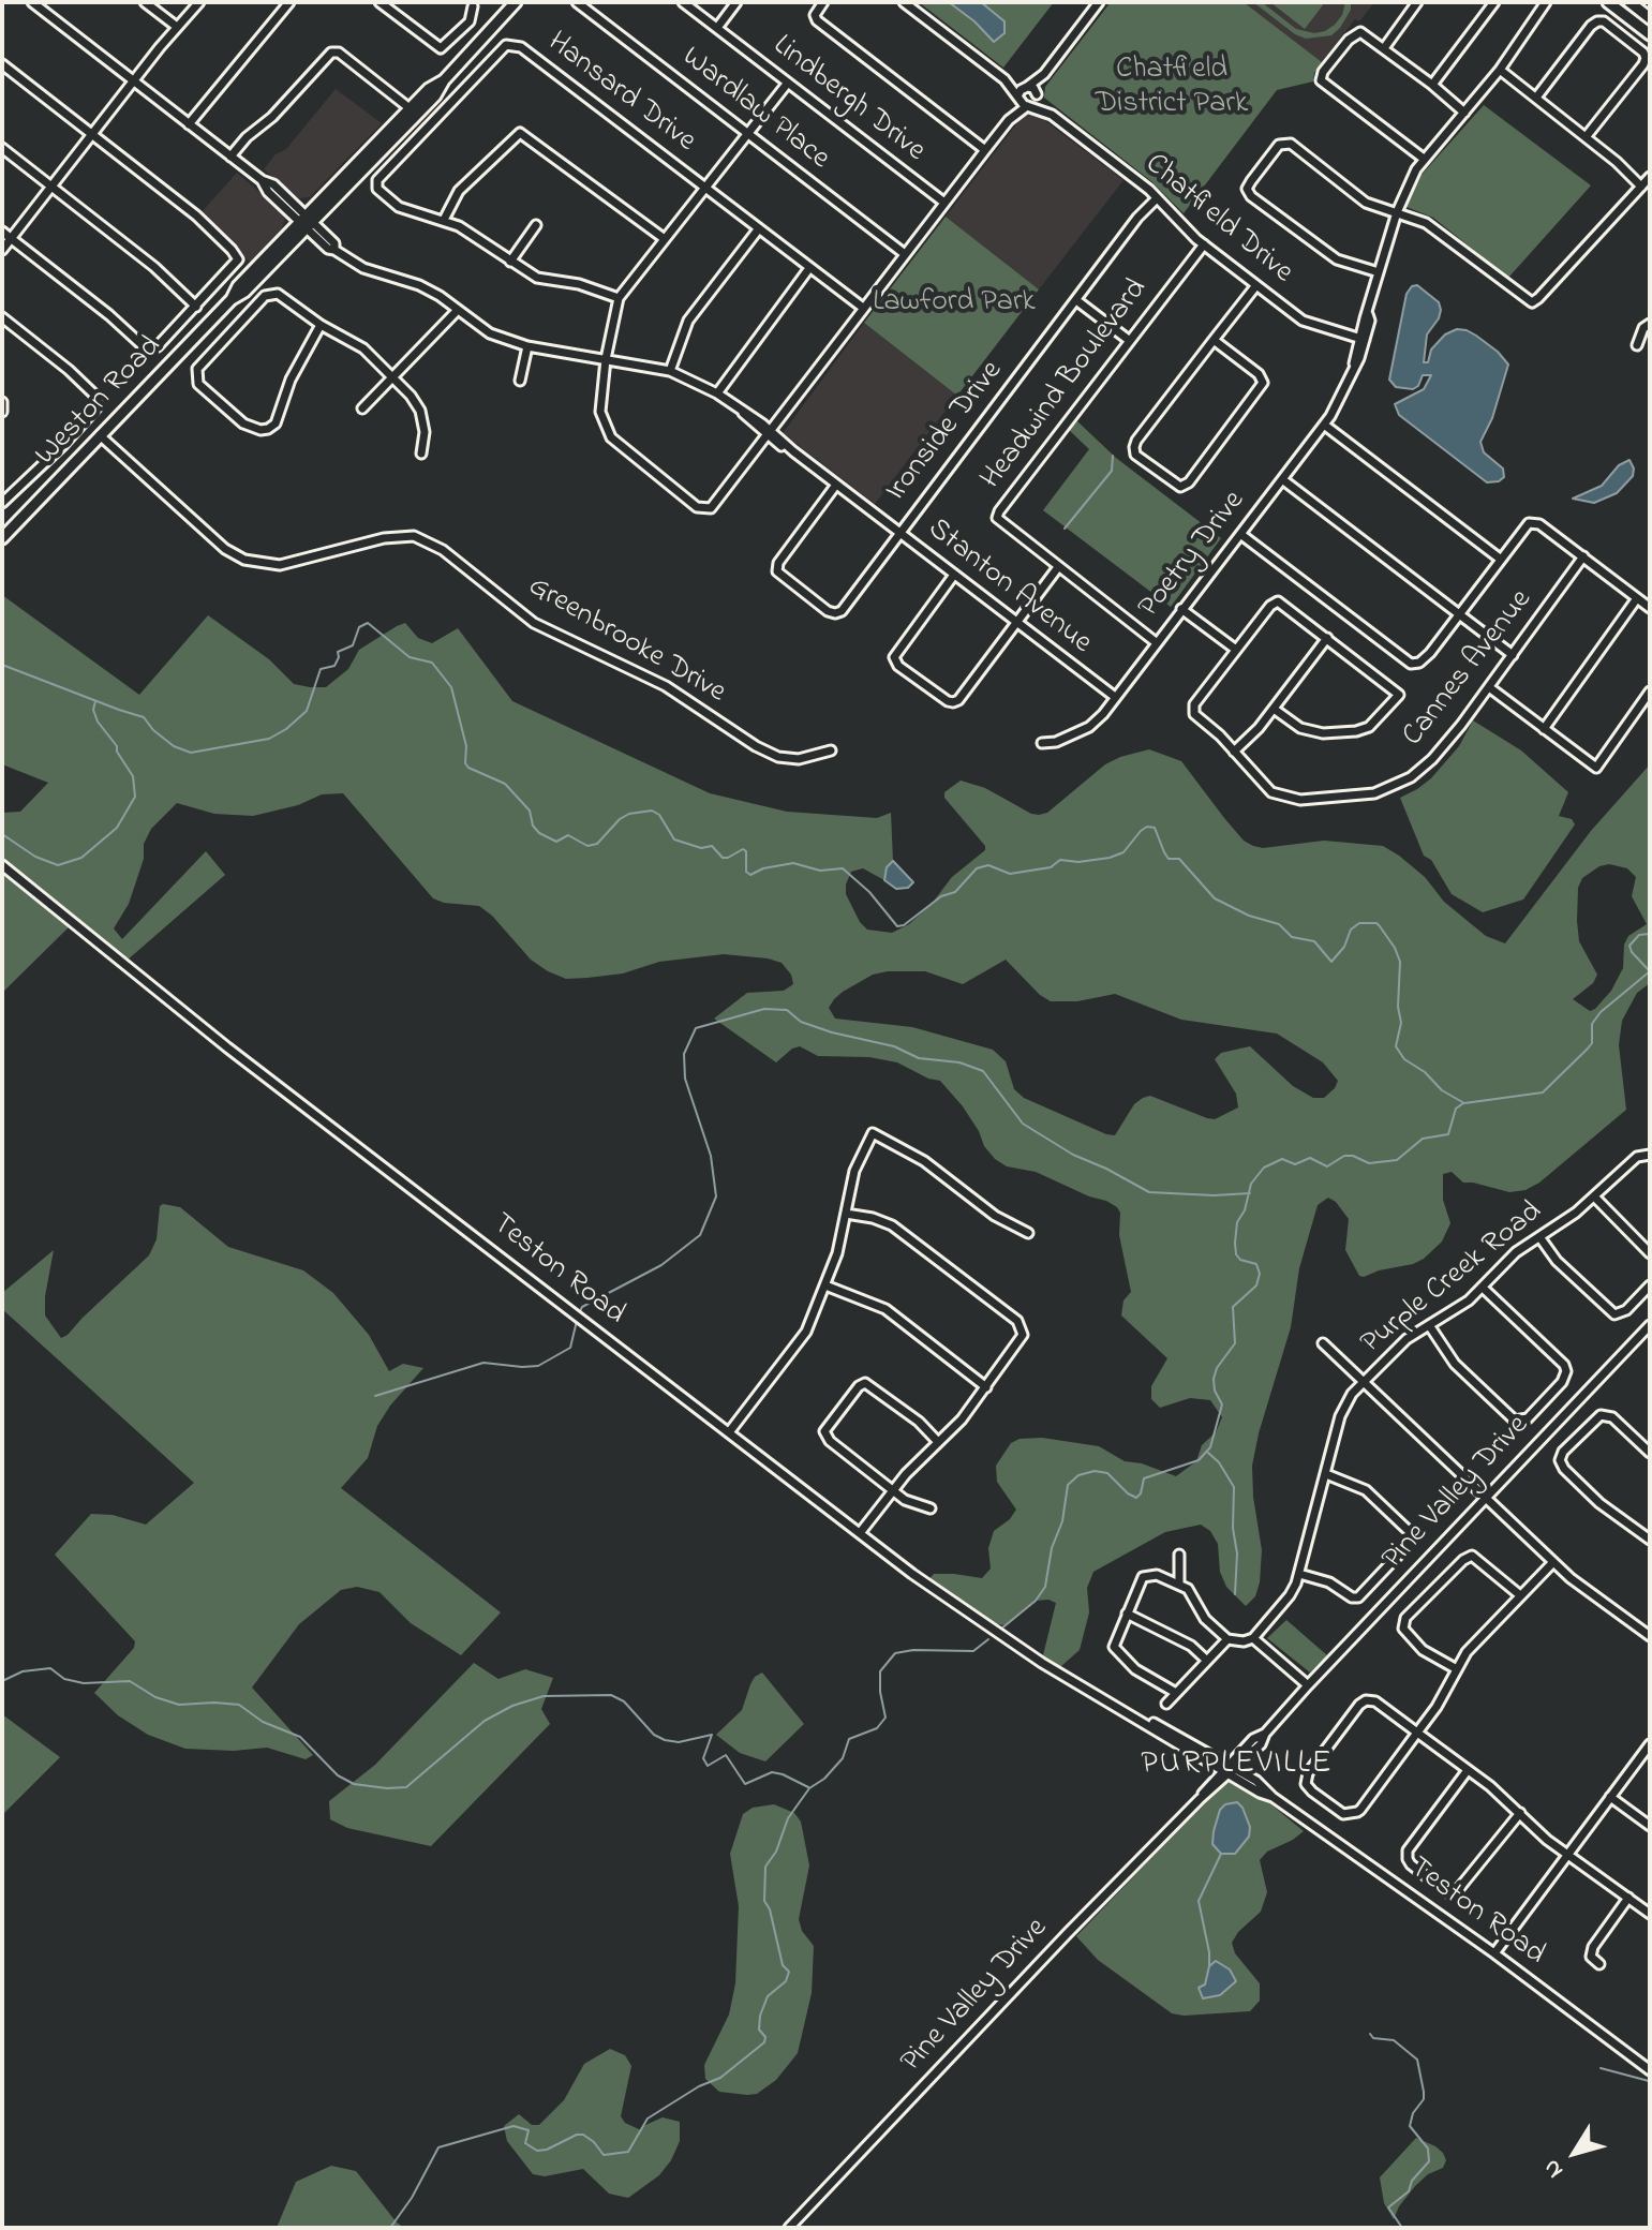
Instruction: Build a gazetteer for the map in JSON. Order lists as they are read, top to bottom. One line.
{"streets":{"main road":["Weston Road"],"street":["Hansard Drive","Lindbergh Drive","Wardlaw Place","Chatfield Drive","Headwind Boulevard","Ironside Drive","Poetry Drive","Stanton Avenue","Greenbrooke Drive","Cannes Avenue","Teston Road","Purple Creek Road","Pine Valley Drive"]},"crossings":[["Chatfield Drive","Headwind Boulevard"],["Chatfield Drive","Ironside Drive"],["Chatfield Drive","Poetry Drive"],["Headwind Boulevard","Poetry Drive"],["Weston Road","Stanton Avenue"],["Weston Road","Greenbrooke Drive"],["Ironside Drive","Stanton Avenue"],["Poetry Drive","Stanton Avenue"],["Teston Road","Pine Valley Drive"]],"districts":["PURPLEVILLE"],"parks":["Chatfield District Park","Lawford Park"],"north":"bottom left"}
